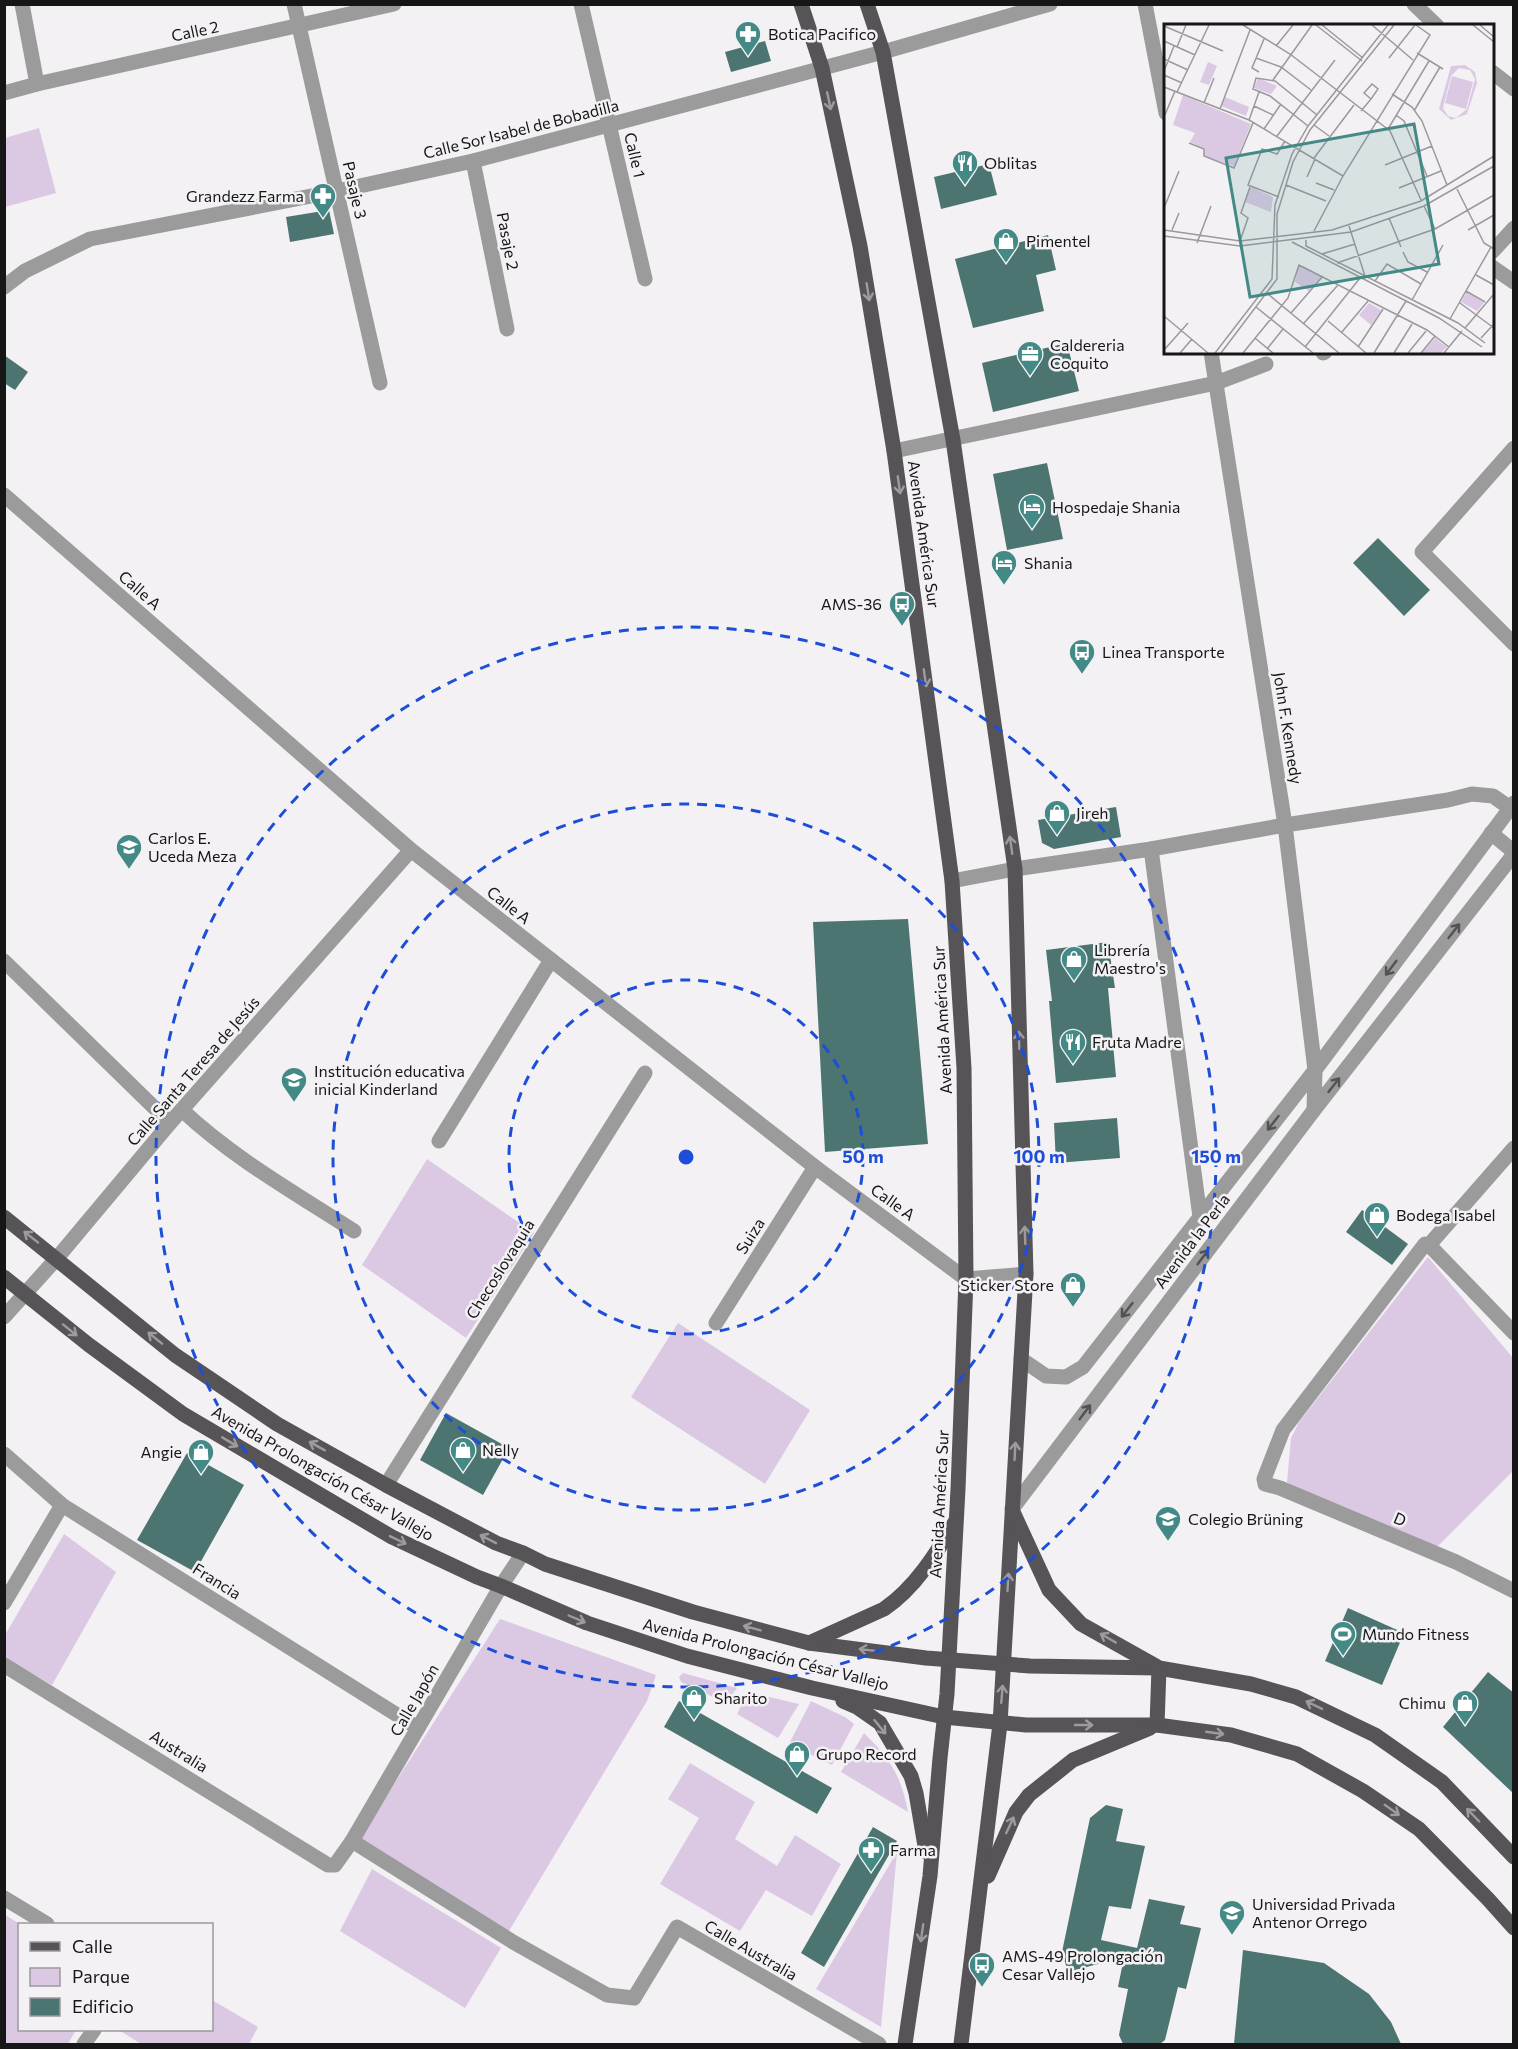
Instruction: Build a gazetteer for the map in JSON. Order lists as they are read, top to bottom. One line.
{"streets":{"main road":["Avenida América Sur","Avenida Prolongación César Vallejo"],"street":["Calle 2","Calle Sor Isabel de Bobadilla","Calle 1","Pasaje 3","Pasaje 2","Calle A","John F. Kennedy","Calle Santa Teresa de Jesús","Suiza","Avenida la Perla","Checoslovaquia","D","Francia","Calle Japón","Australia","Calle Australia"]},"crossings":[["Calle 2","Pasaje 3"],["Calle Sor Isabel de Bobadilla","Calle 1"],["Calle Sor Isabel de Bobadilla","Pasaje 3"],["Calle Sor Isabel de Bobadilla","Pasaje 2"],["Calle Sor Isabel de Bobadilla","Avenida América Sur"],["Avenida América Sur","Calle A"],["Avenida América Sur","Avenida Prolongación César Vallejo"],["Calle A","Calle Santa Teresa de Jesús"],["Calle A","Suiza"],["John F. Kennedy","Avenida la Perla"],["Calle Santa Teresa de Jesús","Avenida Prolongación César Vallejo"],["Checoslovaquia","Avenida Prolongación César Vallejo"],["Avenida Prolongación César Vallejo","Calle Japón"],["Francia","Calle Japón"],["Calle Japón","Australia"],["Calle Japón","Calle Australia"]],"places":{"pharmacy":["Botica Pacifico","Grandezz Farma","Farma"],"restaurant":["Oblitas","Fruta Madre"],"shop":["Pimentel","Jireh","Librería Maestro's","Bodega Isabel","Sticker Store","Nelly","Angie","Sharito","Chimu","Grupo Record"],"office":["Caldereria Coquito"],"hotel":["Hospedaje Shania","Shania"],"bus stop":["AMS-36","Linea Transporte","AMS-49 Prolongación Cesar Vallejo"],"school or university":["Carlos E. Uceda Meza","Institución educativa inicial Kinderland","Colegio Brüning","Universidad Privada Antenor Orrego"],"sports":["Mundo Fitness"]},"legend":["Calle","Parque","Edificio"],"rings":["50 m","100 m","150 m"]}
